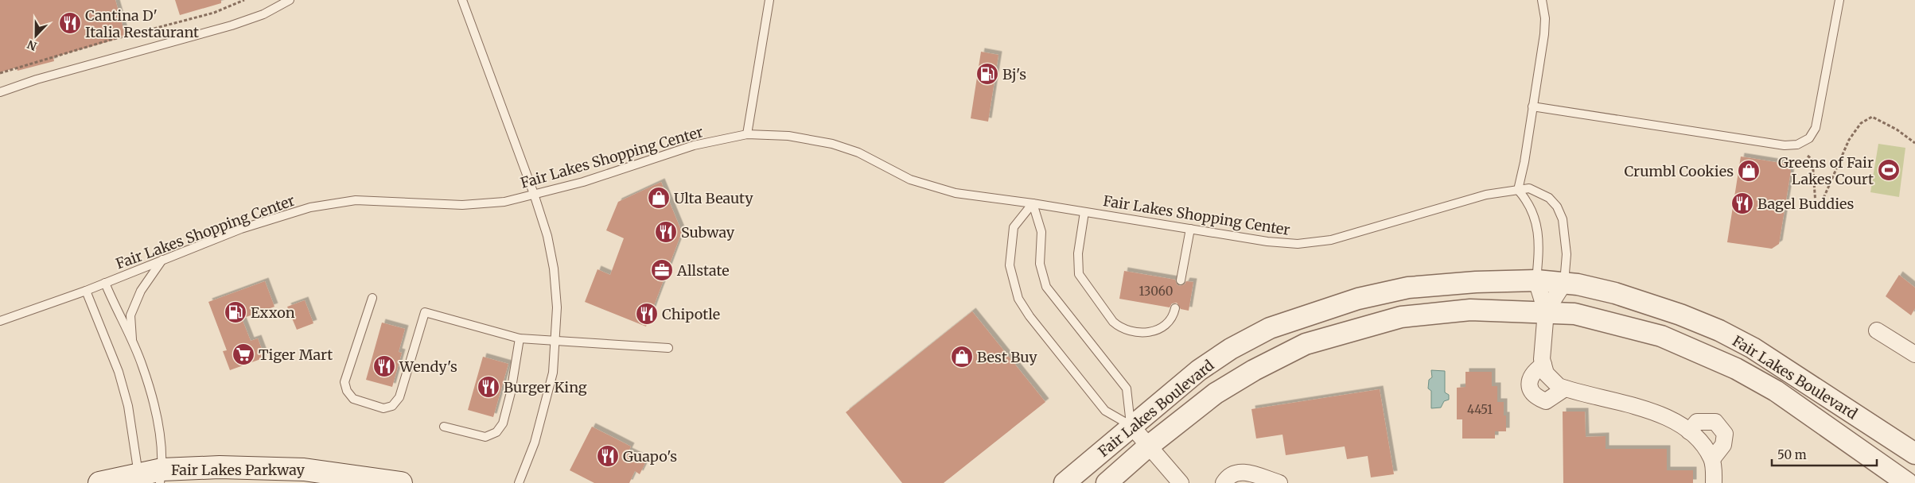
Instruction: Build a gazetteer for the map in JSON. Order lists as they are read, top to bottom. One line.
{"streets":{"main road":["Fair Lakes Parkway"],"street":["Fair Lakes Boulevard"],"lane":["Fair Lakes Shopping Center"]},"crossings":[["Fair Lakes Shopping Center","Fair Lakes Boulevard"],["Fair Lakes Shopping Center","Fair Lakes Parkway"]],"places":{"restaurant":["Cantina D' Italia Restaurant","Bagel Buddies","Subway","Chipotle","Wendy's","Burger King","Guapo's"],"fuel station":["Bj's","Exxon"],"sports":["Greens of Fair Lakes Court"],"shop":["Crumbl Cookies","Ulta Beauty","Best Buy"],"office":["Allstate"],"supermarket":["Tiger Mart"]},"house_numbers":["13060","4451"],"scale_bar":"50 m","north":"bottom"}
